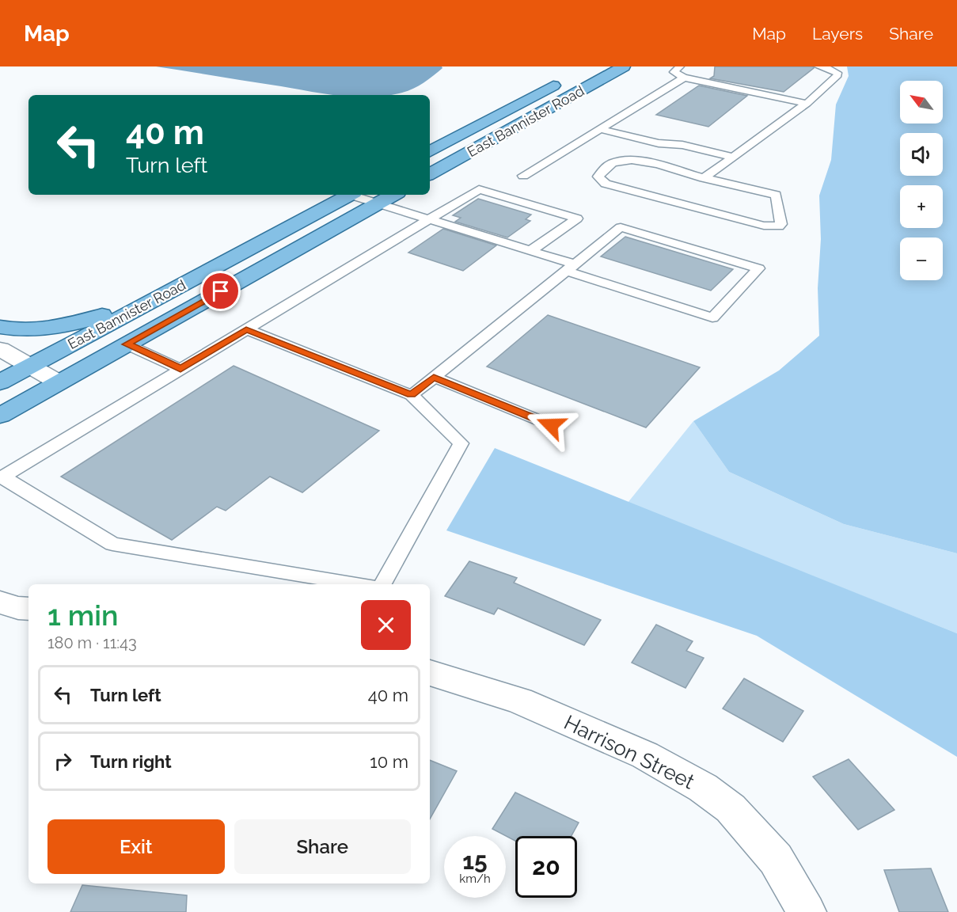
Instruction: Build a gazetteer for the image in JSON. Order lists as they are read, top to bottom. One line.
{"streets":{"main road":["East Bannister Road"],"street":["Harrison Street"]},"north":"top left","page":{"header":"Map","nav":["Map","Layers","Share"],"map_buttons":["+","−"],"turn":["40 m","Turn left"],"heading":["1 min","180 m · 11:43"],"list":[{"name":"Turn left","value":"40 m"},{"name":"Turn right","value":"10 m"}],"buttons":["Exit","Share"],"speed":"15 km/h","limit":"20"}}
